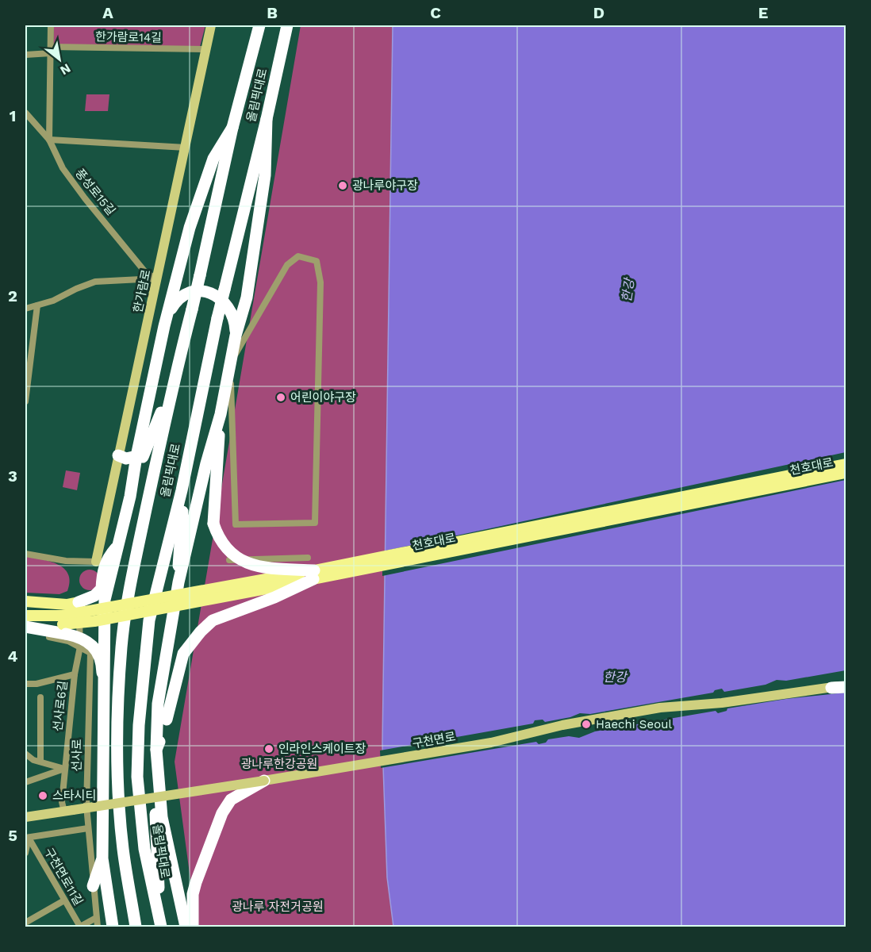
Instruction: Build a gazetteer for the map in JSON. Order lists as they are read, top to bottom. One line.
{"streets":{"highway":["올림픽대로"],"main road":["한가람로","천호대로","구천면로"],"street":["한가람로14길","풍성로15길","선사로6길","선사로","구천면로11길"]},"crossings":[["한가람로14길","한가람로"],["풍성로15길","한가람로"],["선사로6길","구천면로"],["선사로6길","선사로"],["선사로","구천면로11길"]],"water":["한강"],"parks":["광나루한강공원","광나루 자전거공원"],"places":["광나루야구장","어린이야구장","Haechi Seoul","인라인스케이트장","스타시티"],"north":"bottom right","grid":{"columns":["A","B","C","D","E"],"rows":["1","2","3","4","5"]}}
